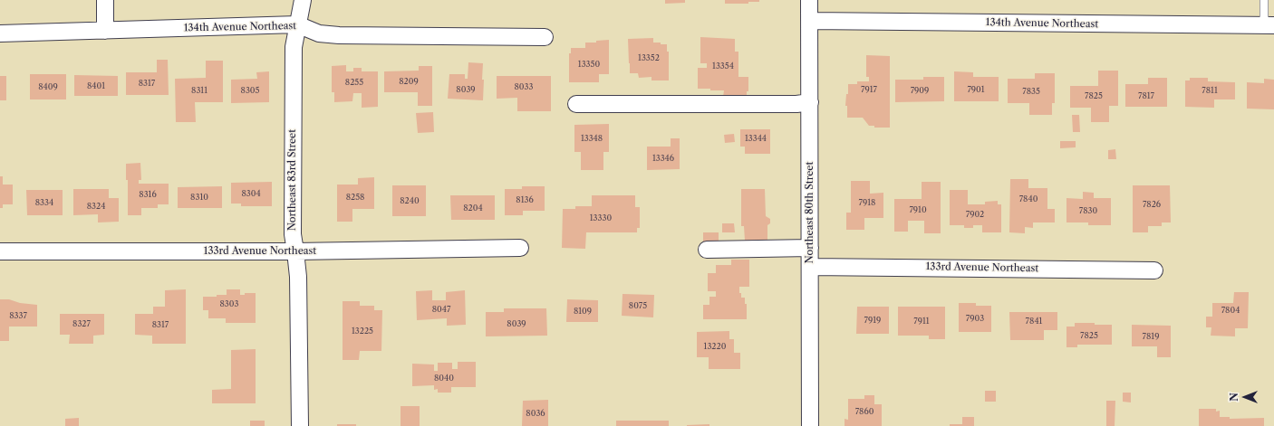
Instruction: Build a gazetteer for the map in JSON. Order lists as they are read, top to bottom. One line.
{"streets":{"street":["134th Avenue Northeast","Northeast 83rd Street","Northeast 80th Street","133rd Avenue Northeast"]},"crossings":[["134th Avenue Northeast","Northeast 83rd Street"],["134th Avenue Northeast","Northeast 80th Street"],["Northeast 83rd Street","133rd Avenue Northeast"],["Northeast 80th Street","133rd Avenue Northeast"]],"house_numbers":["13352","13350","13354","8209","8255","8317","8401","8409","8033","8039","7917","7901","8311","8305","7909","7811","7835","7825","7817","13348","13344","13346","8304","8316","8310","8258","7840","8136","8240","8334","7918","7826","8324","8204","7910","7830","7902","13330","8303","8075","8047","7804","8109","8337","7903","7919","7911","7841","8327","8039","8317","13225","7825","7819","13220","8040","7860","8036"],"north":"left"}
